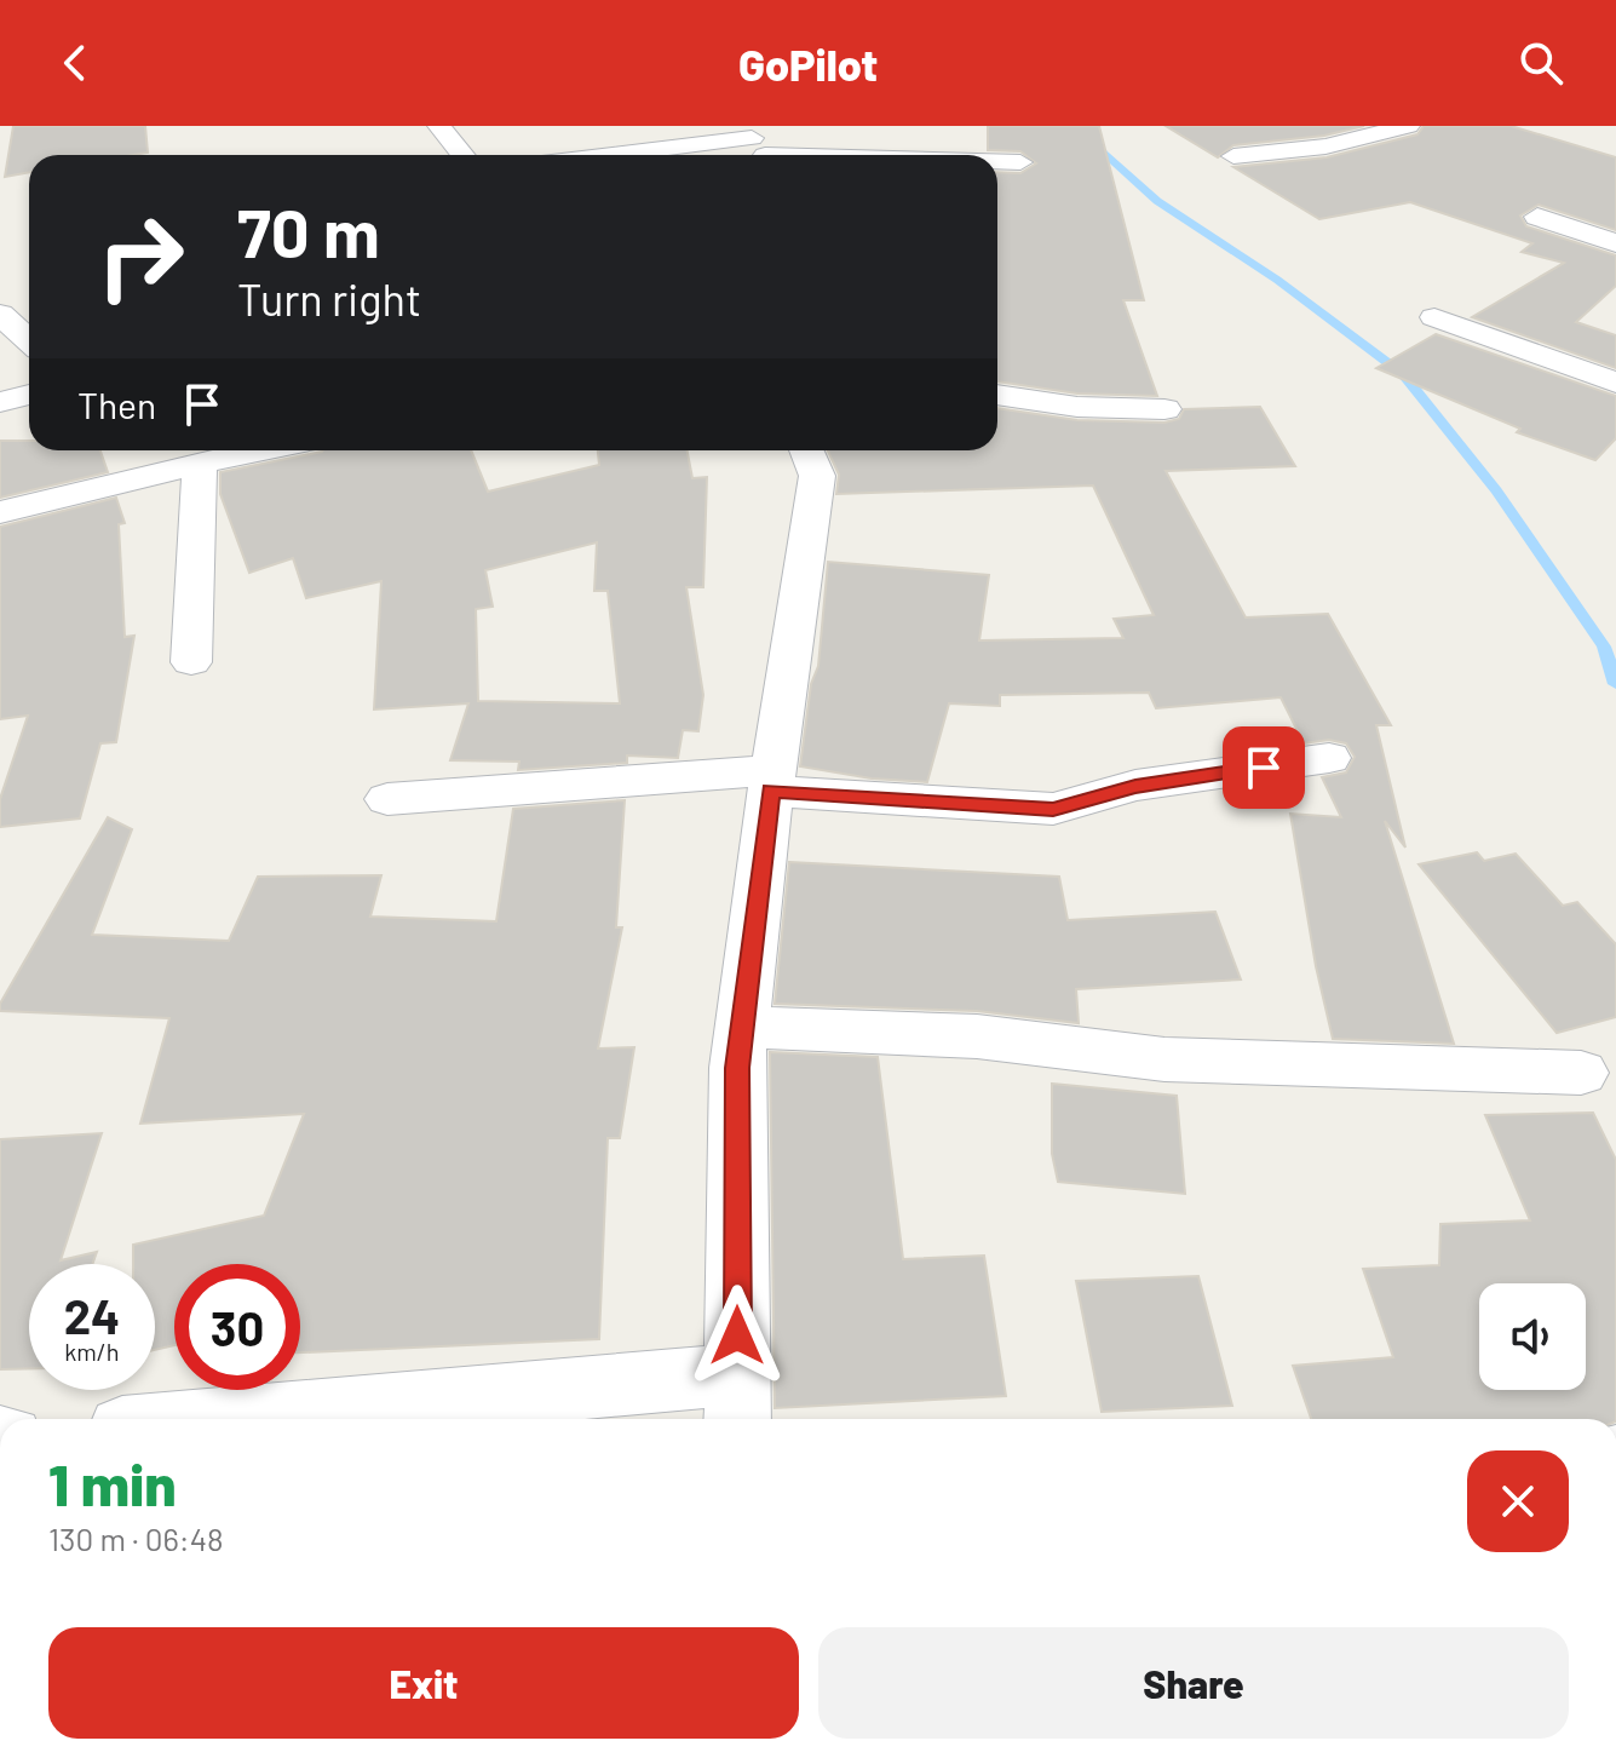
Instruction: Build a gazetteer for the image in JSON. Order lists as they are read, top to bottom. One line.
{"page":{"header":"GoPilot","turn":["70 m","Turn right"],"then":"Then","speed":"24 km/h","limit":"30","heading":["1 min","130 m · 06:48"],"buttons":["Exit","Share"]}}
